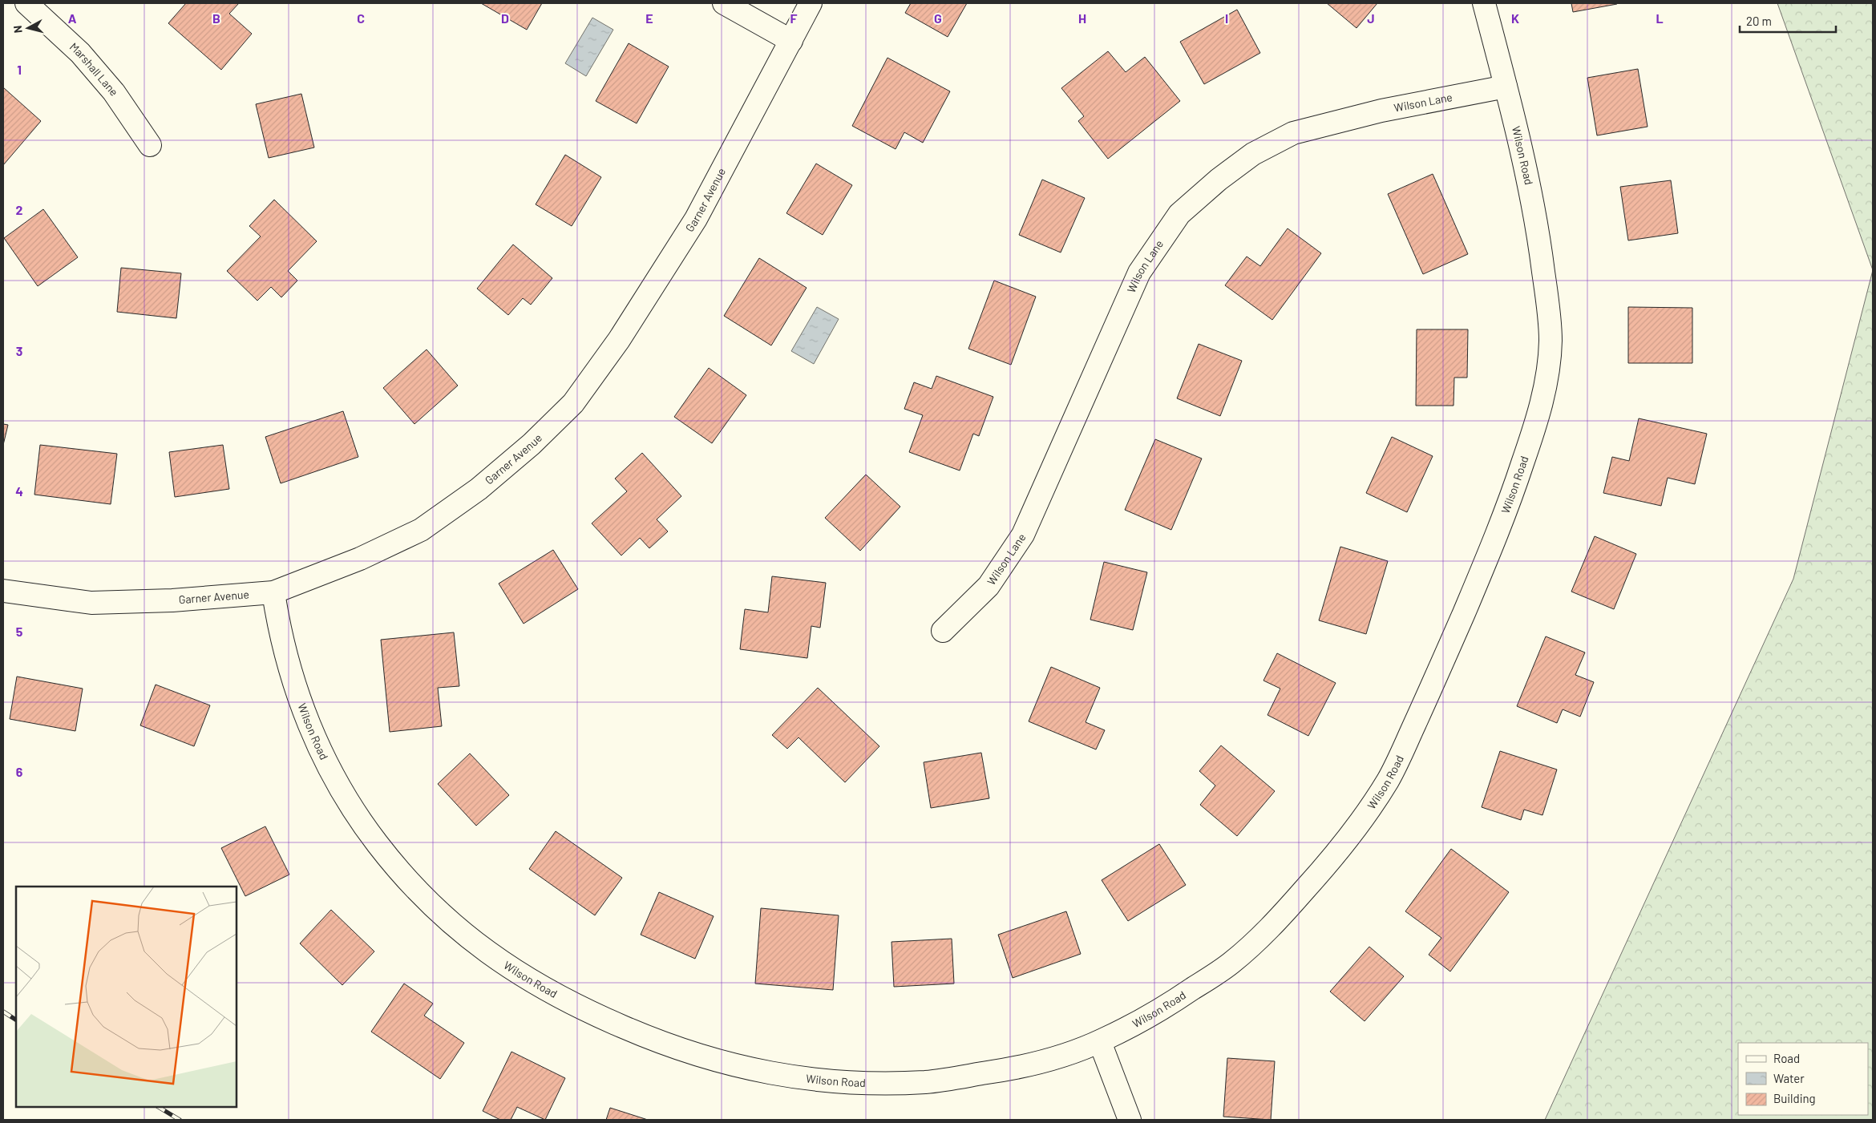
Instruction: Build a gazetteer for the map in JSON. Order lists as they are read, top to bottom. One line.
{"streets":{"street":["Marshall Lane","Wilson Lane","Wilson Road","Garner Avenue"]},"crossings":[["Wilson Lane","Wilson Road"],["Wilson Road","Garner Avenue"]],"legend":["Road","Water","Building"],"scale_bar":"20 m","north":"left","grid":{"columns":["A","B","C","D","E","F","G","H","I","J","K","L"],"rows":["1","2","3","4","5","6"]}}
